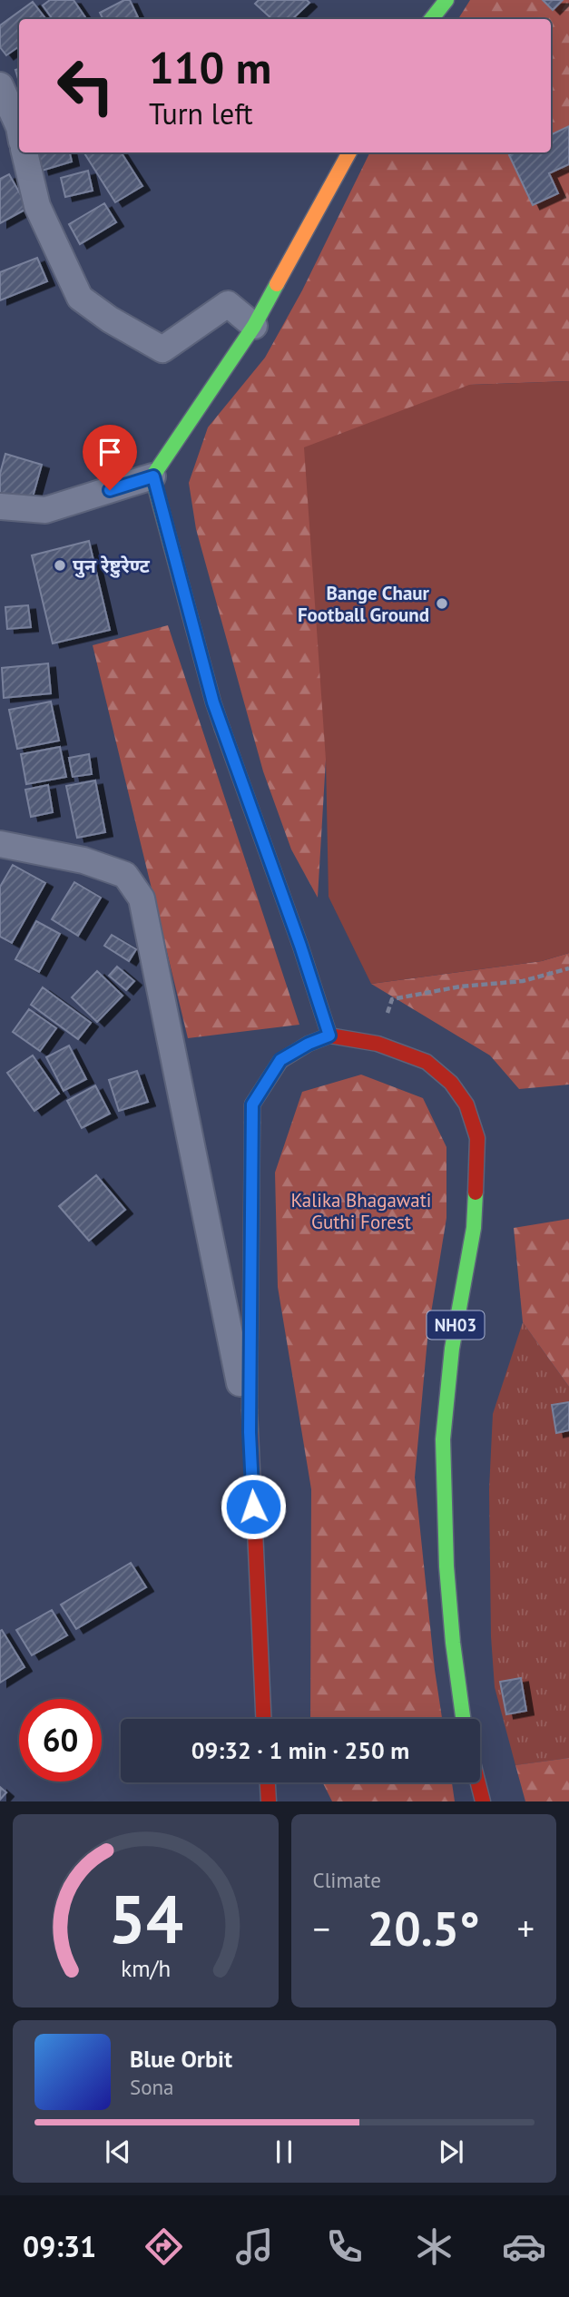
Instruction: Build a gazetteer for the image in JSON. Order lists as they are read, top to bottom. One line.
{"streets":{"main road":["NH03"]},"parks":["Kalika Bhagawati Guthi Forest"],"places":["पुन रेष्टुरेण्ट","Bange Chaur Football Ground"],"page":{"turn":["110 m","Turn left"],"limit":"60","trip":"09:32 · 1 min · 250 m","tile":"Climate","heat":["−","20.5°","+"],"song":["Blue Orbit","Sona"],"tabs":"09:31","gauge":["54","km/h"]}}
